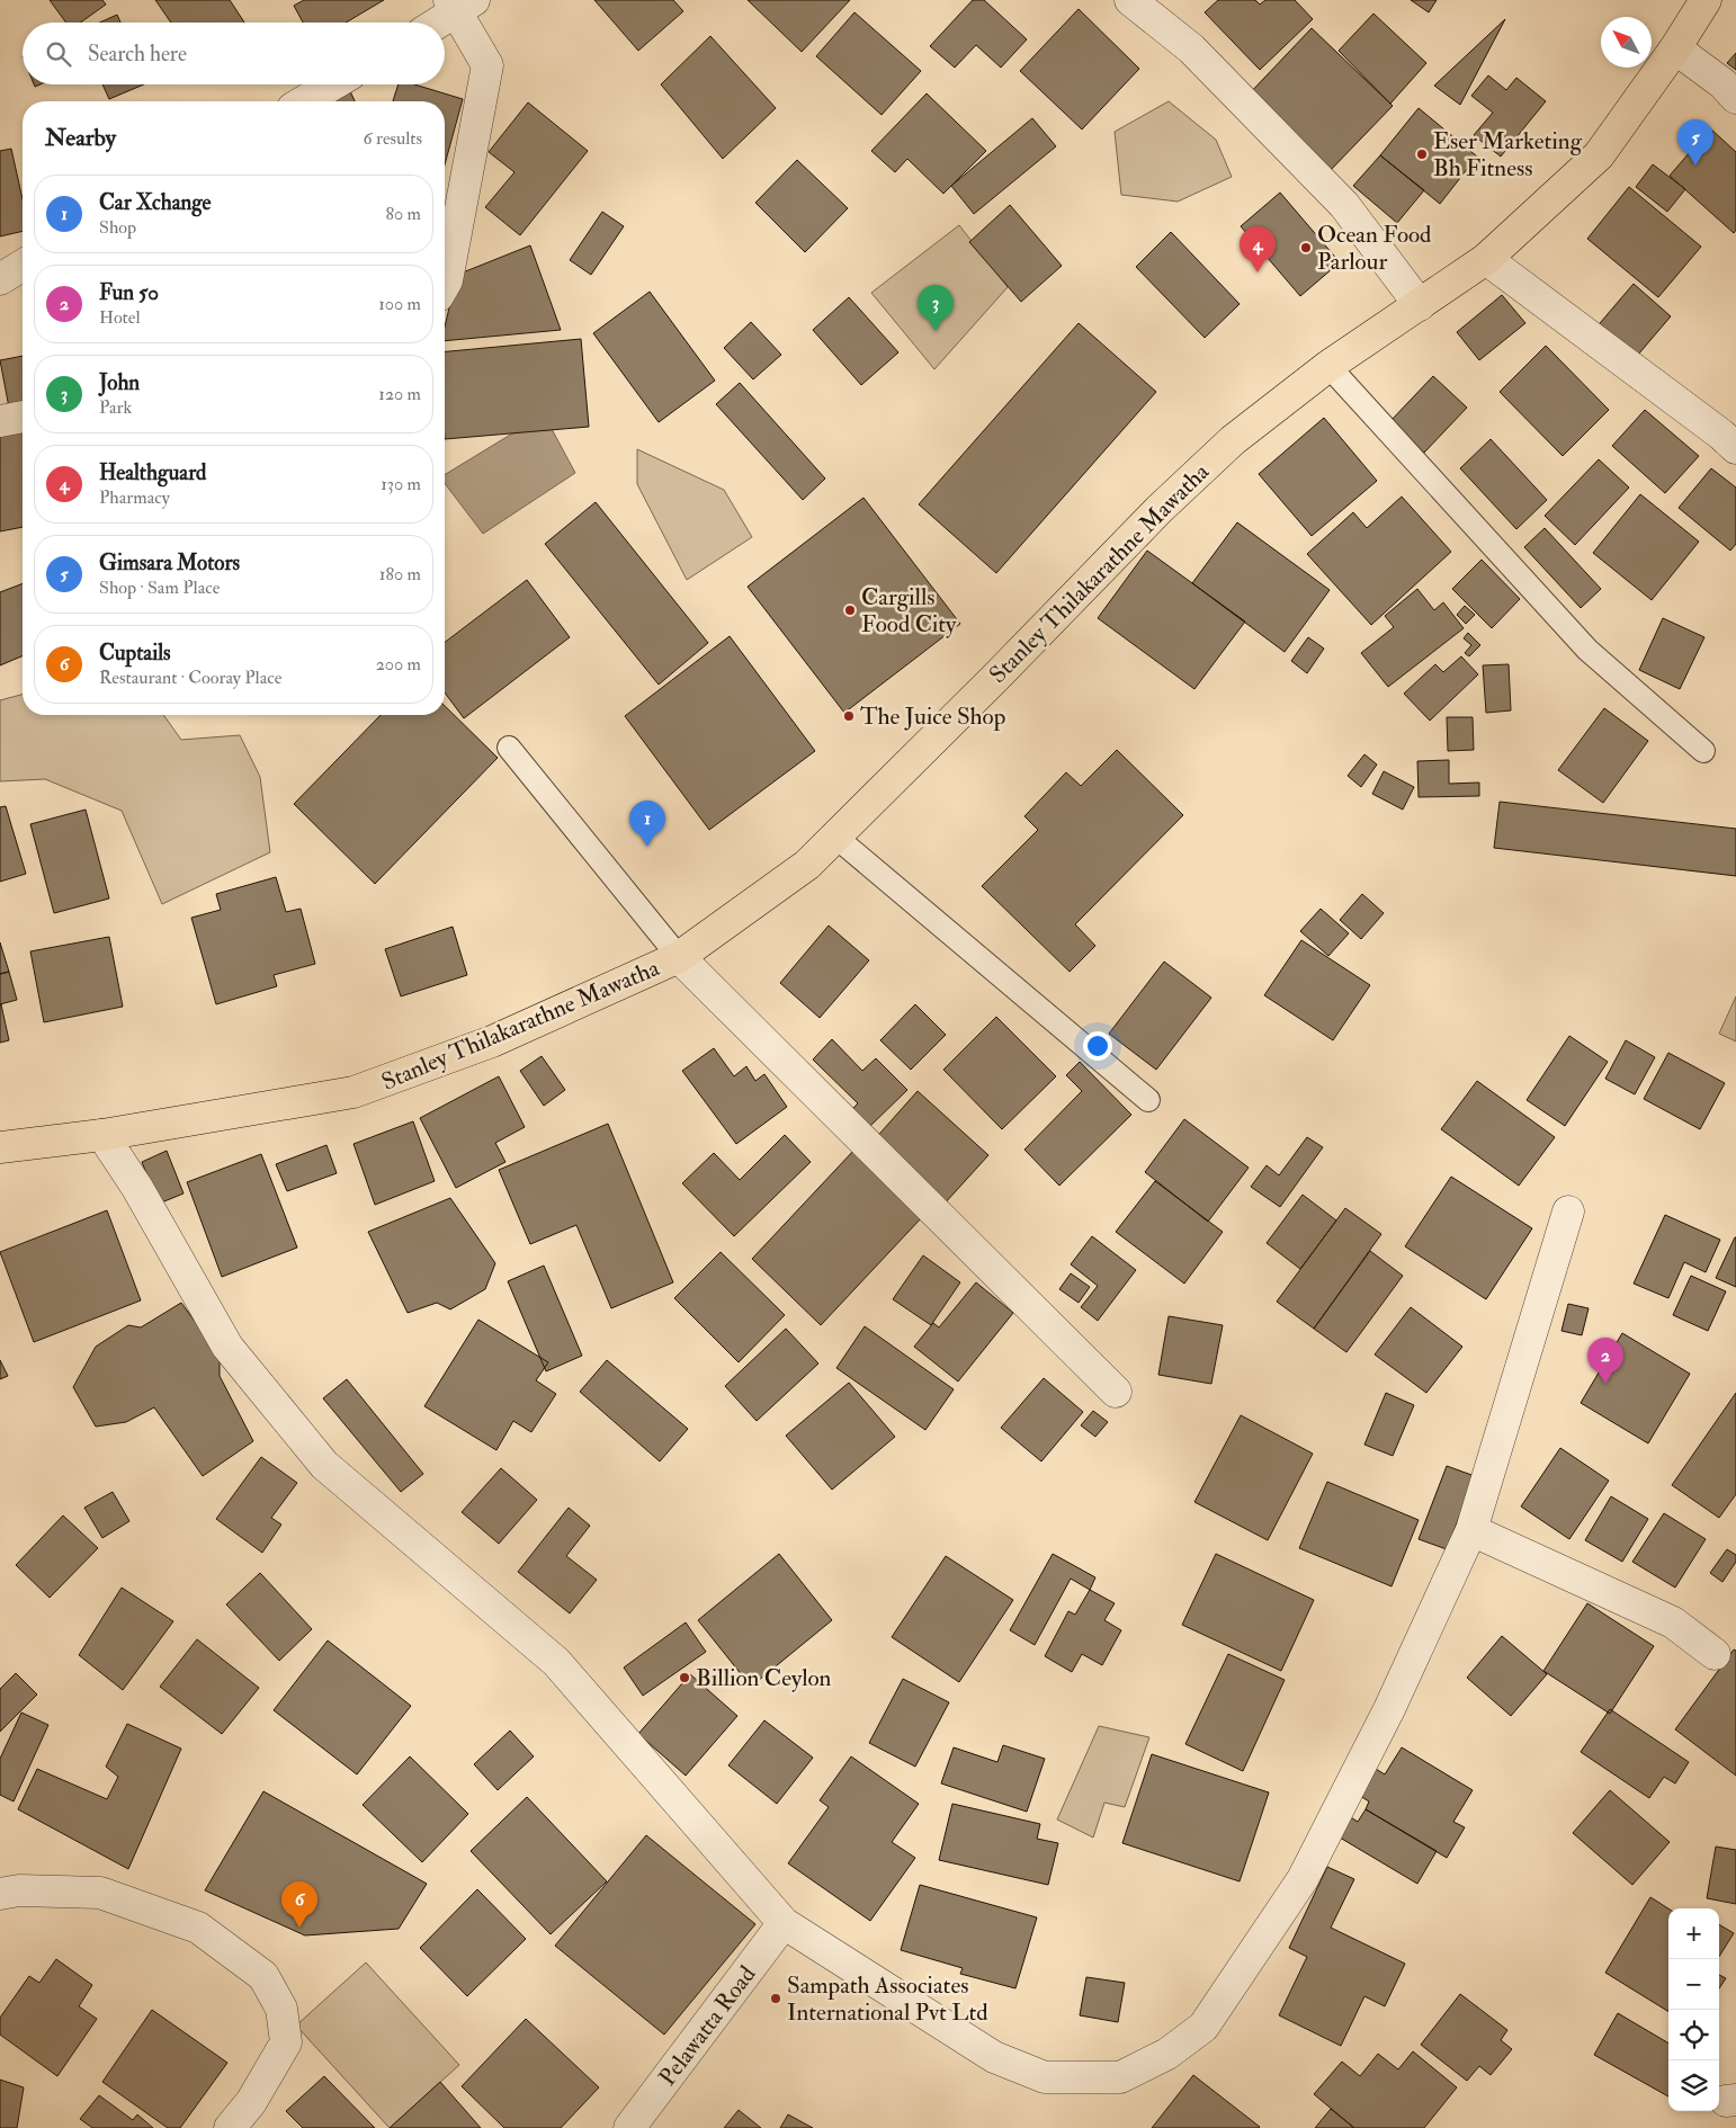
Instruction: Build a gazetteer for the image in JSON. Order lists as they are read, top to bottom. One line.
{"streets":{"main road":["Stanley Thilakarathne Mawatha"],"street":["Pelawatta Road"]},"places":["Eser Marketing Bh Fitness","Ocean Food Parlour","Cargills Food City","The Juice Shop","Billion Ceylon","Sampath Associates International Pvt Ltd"],"north":"top left","page":{"search":"Search here","heading":["Nearby","6 results"],"pins":["5","4","3","1","2","6"],"list":[{"mark":"1","name":"Car Xchange","note":"Shop","value":"80 m"},{"mark":"2","name":"Fun 50","note":"Hotel","value":"100 m"},{"mark":"3","name":"John","note":"Park","value":"120 m"},{"mark":"4","name":"Healthguard","note":"Pharmacy","value":"130 m"},{"mark":"5","name":"Gimsara Motors","note":"Shop · Sam Place","value":"180 m"},{"mark":"6","name":"Cuptails","note":"Restaurant · Cooray Place","value":"200 m"}],"map_buttons":["+","−"]}}
